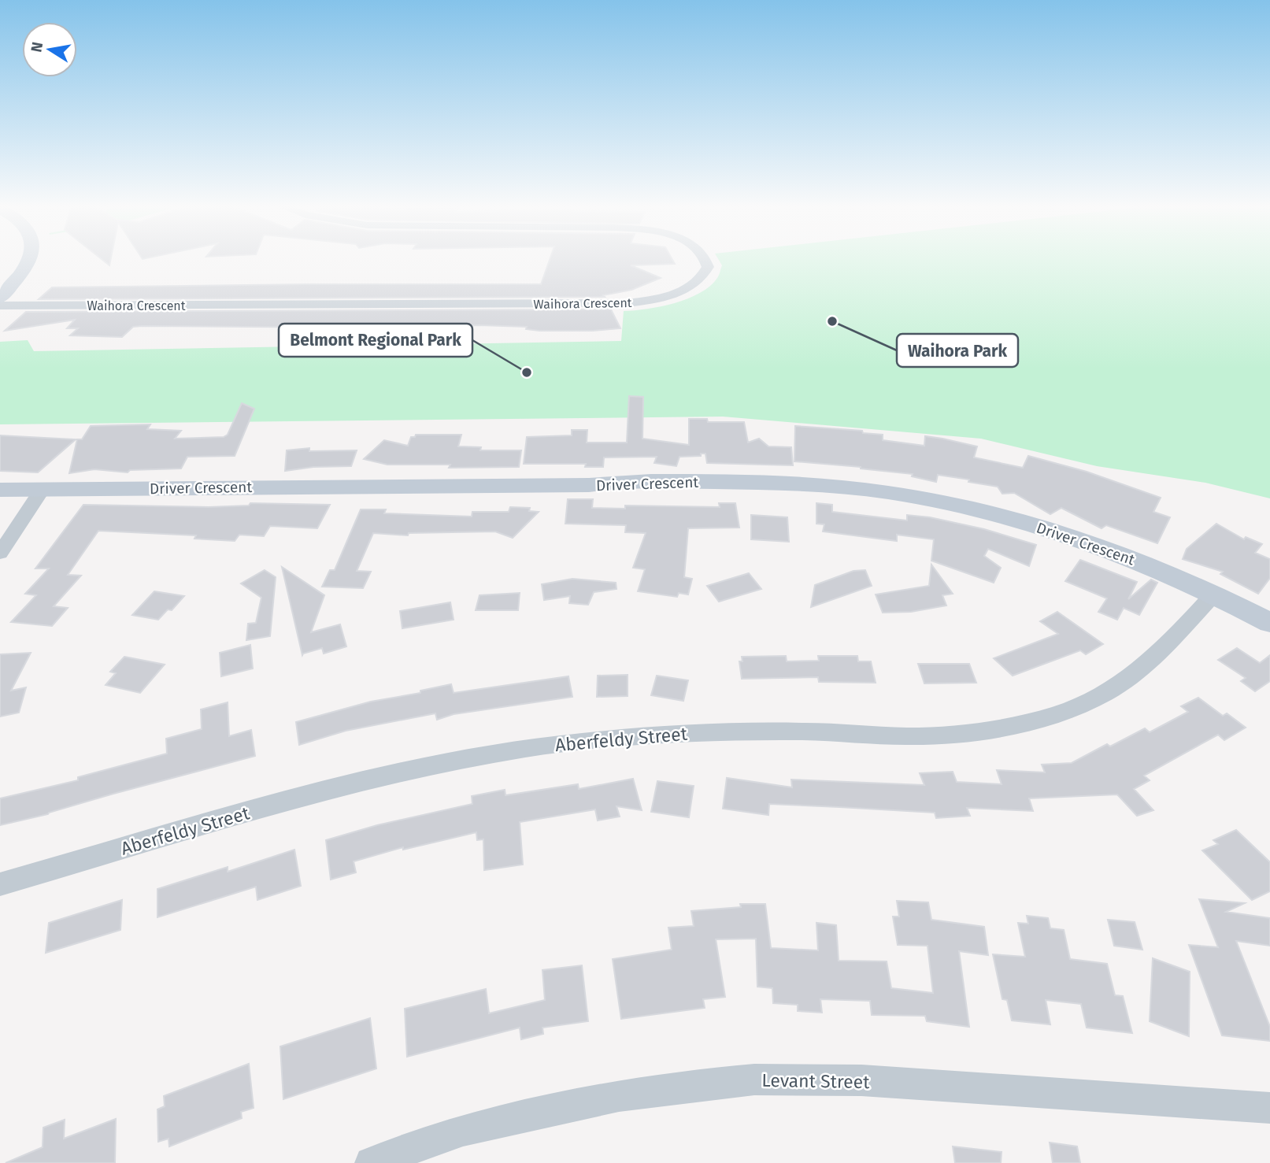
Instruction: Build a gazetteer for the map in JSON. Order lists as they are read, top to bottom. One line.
{"streets":{"street":["Waihora Crescent","Driver Crescent","Aberfeldy Street","Levant Street"]},"crossings":[["Driver Crescent","Aberfeldy Street"]],"places":["Waihora Park","Belmont Regional Park"],"north":"left"}
